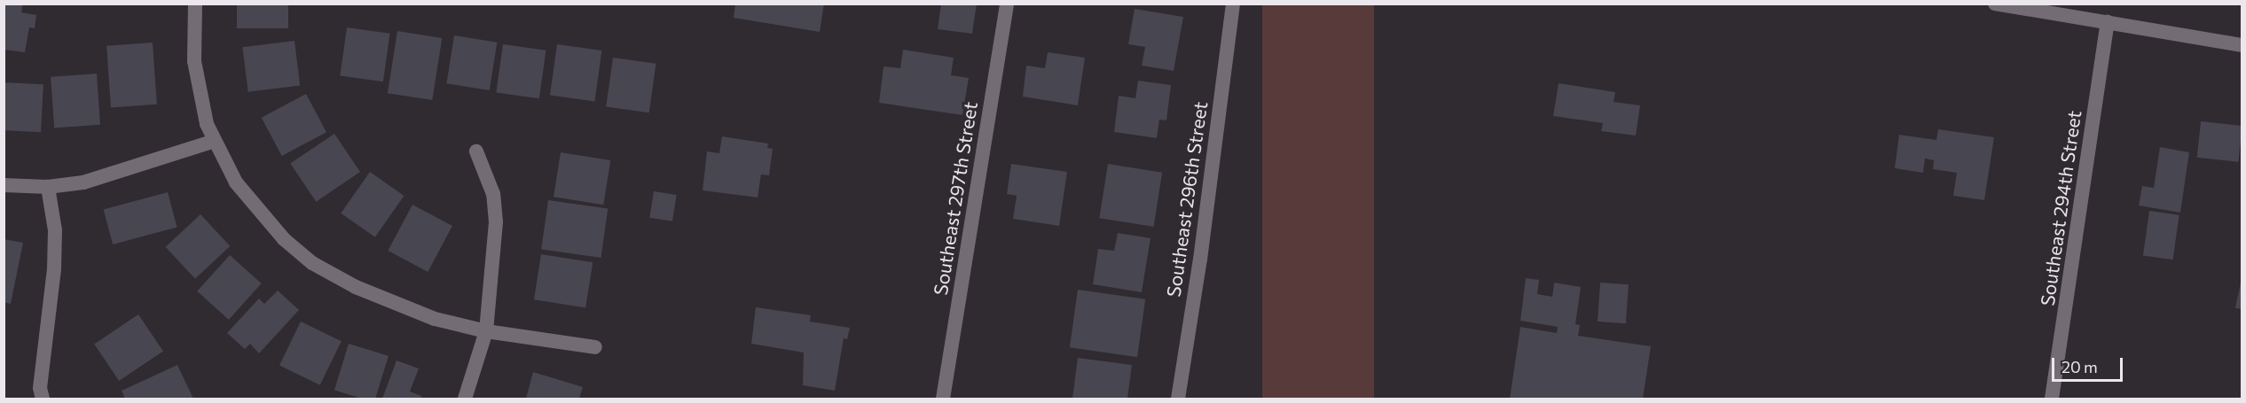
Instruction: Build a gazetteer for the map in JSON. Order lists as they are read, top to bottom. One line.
{"streets":{"street":["Southeast 297th Street","Southeast 296th Street","Southeast 294th Street"]},"scale_bar":"20 m"}
